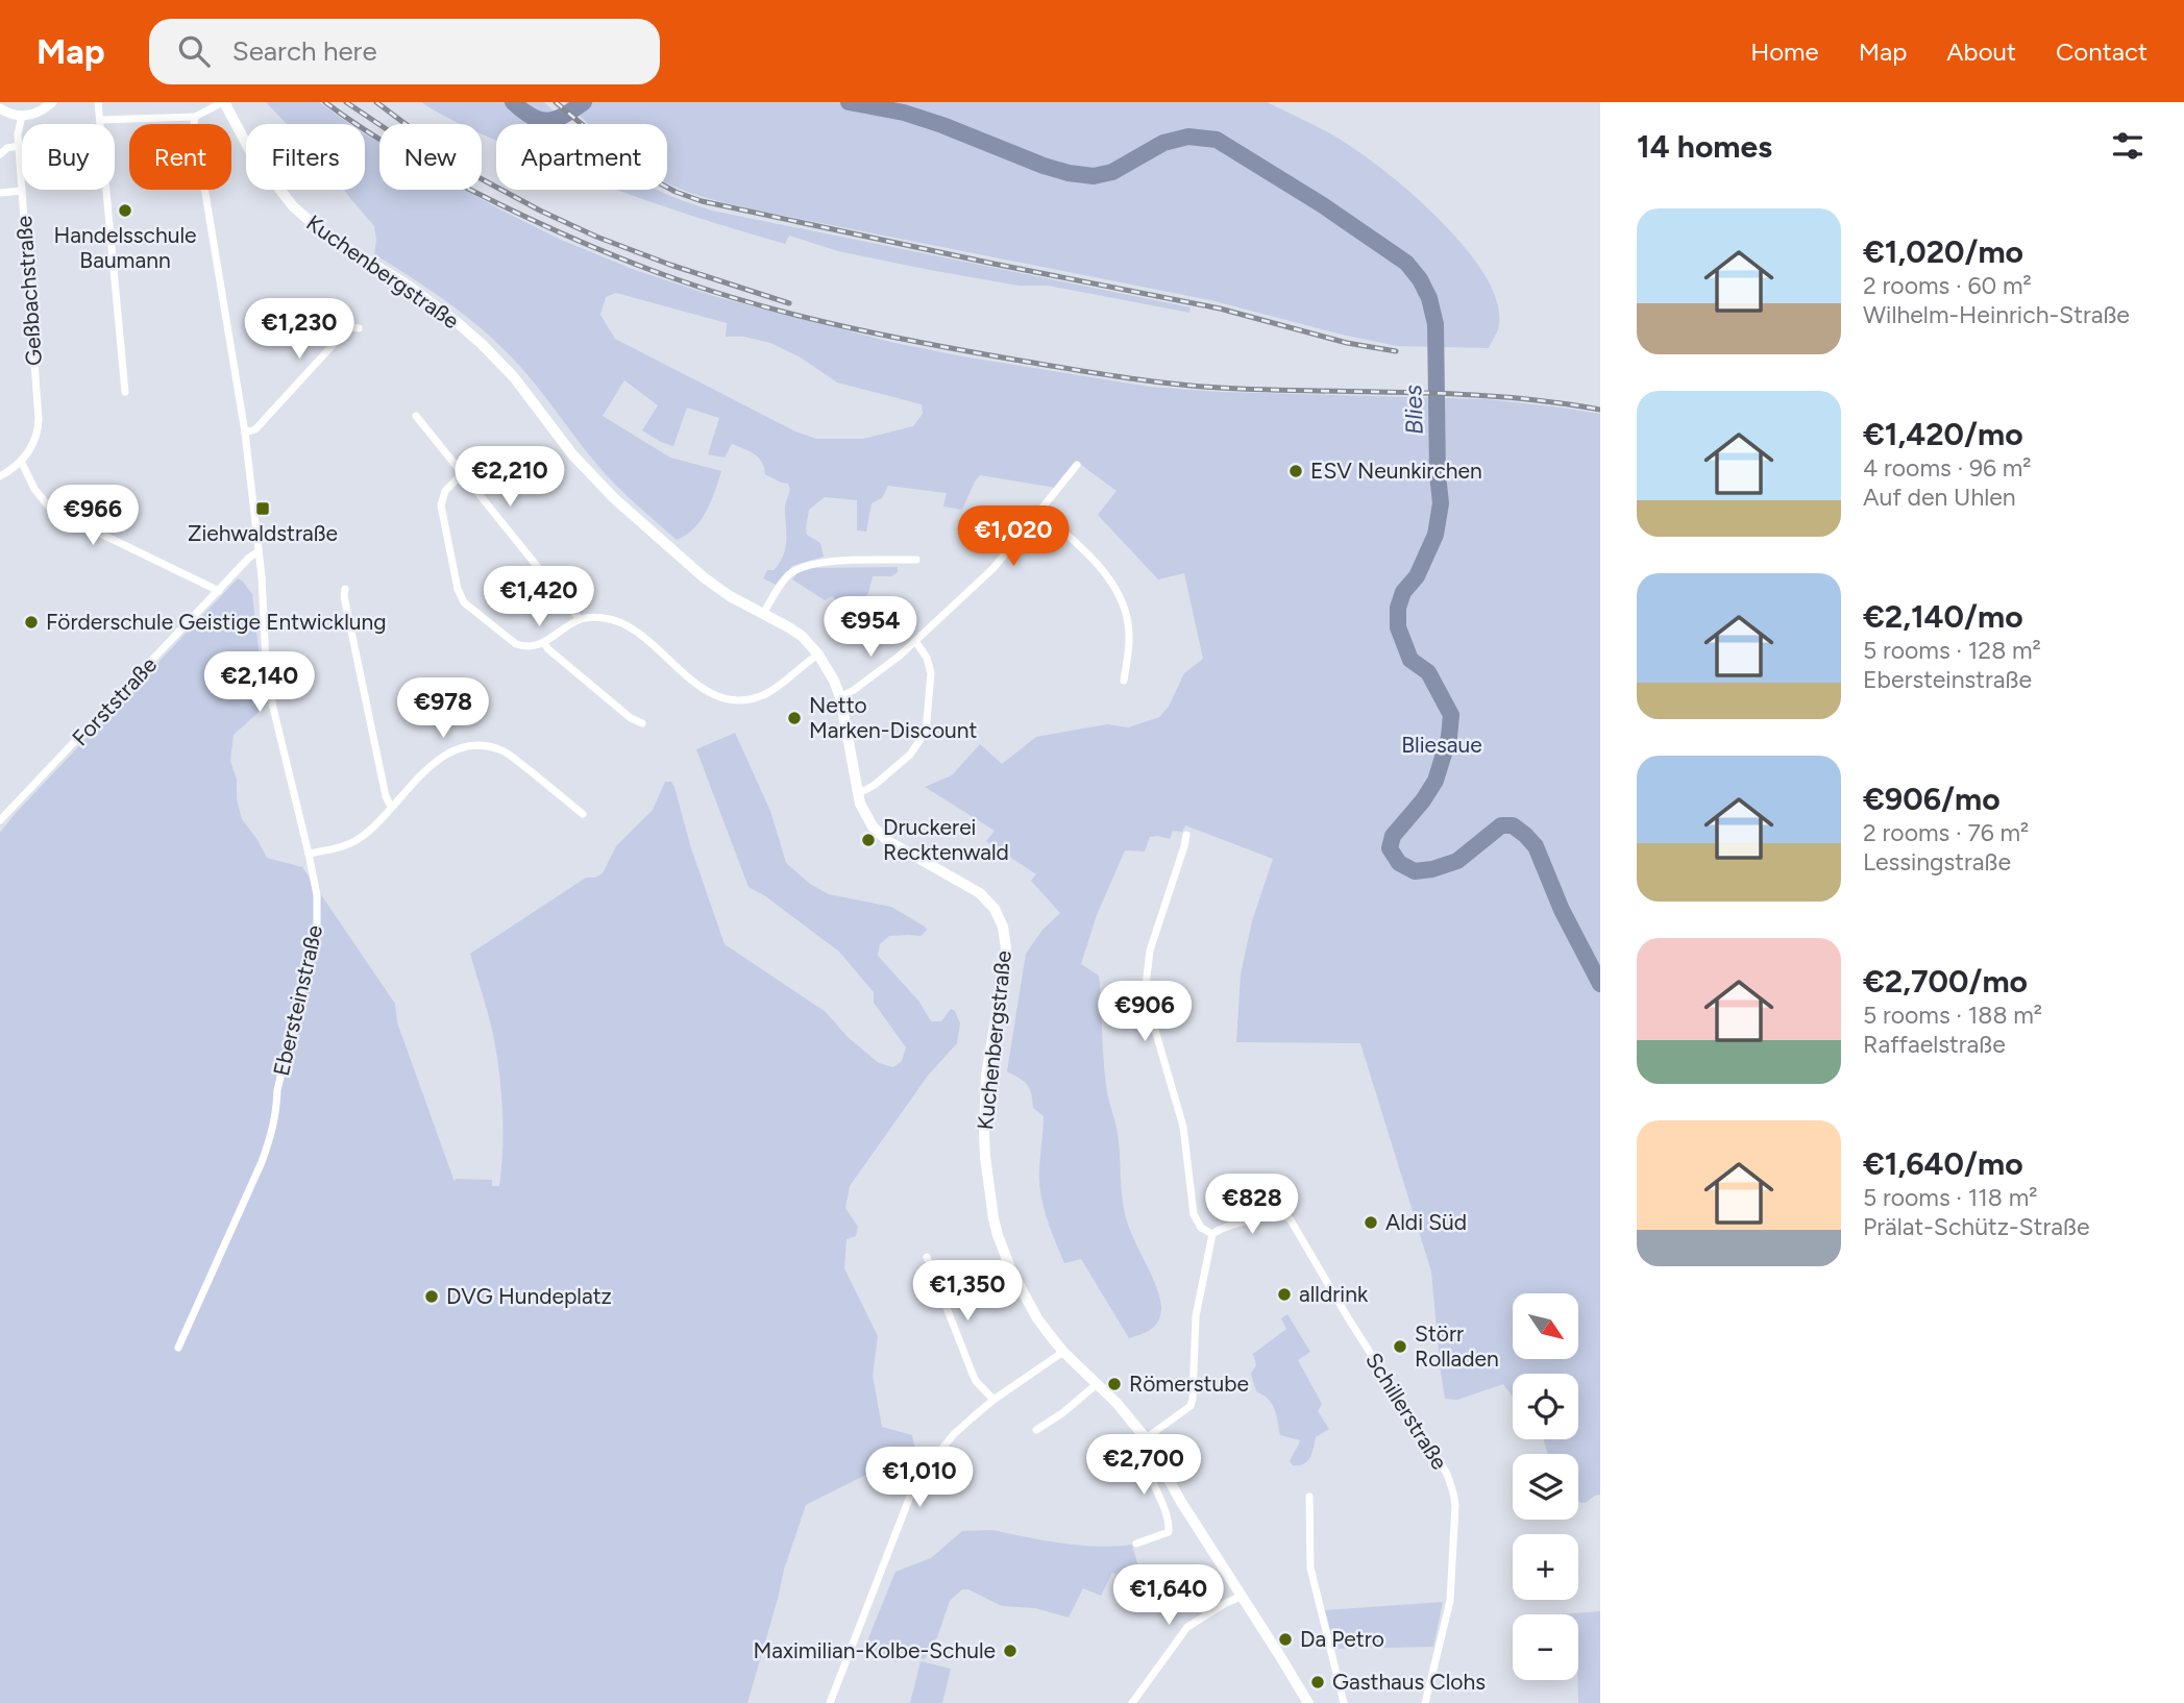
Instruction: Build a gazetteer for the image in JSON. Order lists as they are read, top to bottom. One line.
{"streets":{"main road":["Kuchenbergstraße"],"street":["Geßbachstraße","Forststraße","Ebersteinstraße","Schillerstraße"]},"crossings":[["Forststraße","Ebersteinstraße"]],"water":["Blies"],"parks":["Bliesaue"],"places":{"other":["Handelsschule Baumann","ESV Neunkirchen","Förderschule Geistige Entwicklung","Netto Marken-Discount","Druckerei Recktenwald","Aldi Süd","alldrink","DVG Hundeplatz","Störr Rolladen","Römerstube","Da Petro","Maximilian-Kolbe-Schule","Gasthaus Clohs"],"transit":["Ziehwaldstraße"]},"north":"bottom right","page":{"header":"Map","search":"Search here","nav":["Home","Map","About","Contact"],"heading":"14 homes","chip":["Buy","Rent","Filters","New","Apartment"],"list":[{"name":"€1,020/mo","note":"2 rooms · 60 m² · Wilhelm-Heinrich-Straße"},{"name":"€1,420/mo","note":"4 rooms · 96 m² · Auf den Uhlen"},{"name":"€2,140/mo","note":"5 rooms · 128 m² · Ebersteinstraße"},{"name":"€906/mo","note":"2 rooms · 76 m² · Lessingstraße"},{"name":"€2,700/mo","note":"5 rooms · 188 m² · Raffaelstraße"},{"name":"€1,640/mo","note":"5 rooms · 118 m² · Prälat-Schütz-Straße"}],"price":["€1,230","€2,210","€966","€1,020","€1,420","€954","€2,140","€978","€906","€828","€1,350","€2,700","€1,010","€1,640"],"map_buttons":["+","−"]}}
